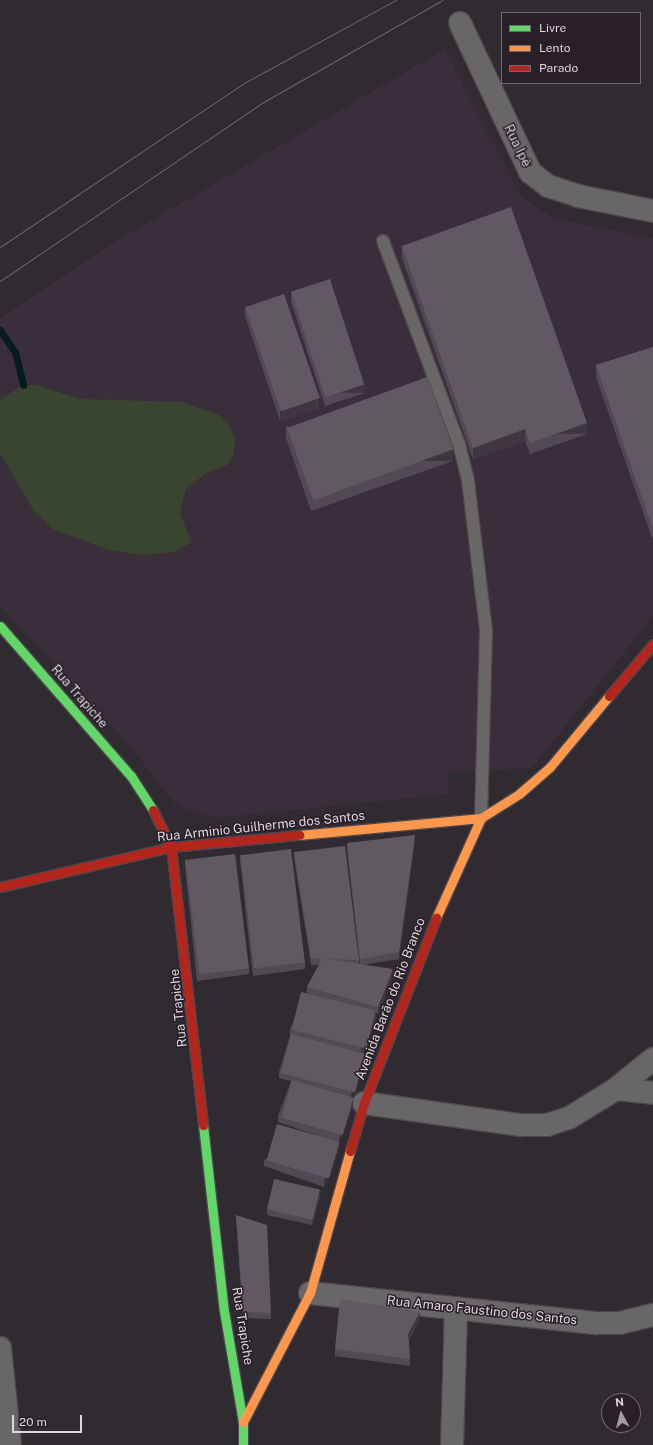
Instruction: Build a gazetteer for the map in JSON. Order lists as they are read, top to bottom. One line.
{"streets":{"street":["Rua Ipê","Rua Trapiche","Rua Arminio Guilherme dos Santos","Avenida Barão do Rio Branco","Rua Amaro Faustino dos Santos"]},"crossings":[["Rua Trapiche","Rua Arminio Guilherme dos Santos"],["Rua Trapiche","Avenida Barão do Rio Branco"],["Rua Arminio Guilherme dos Santos","Avenida Barão do Rio Branco"],["Avenida Barão do Rio Branco","Rua Amaro Faustino dos Santos"]],"legend":["Livre","Lento","Parado"],"scale_bar":"20 m","north":"top"}
